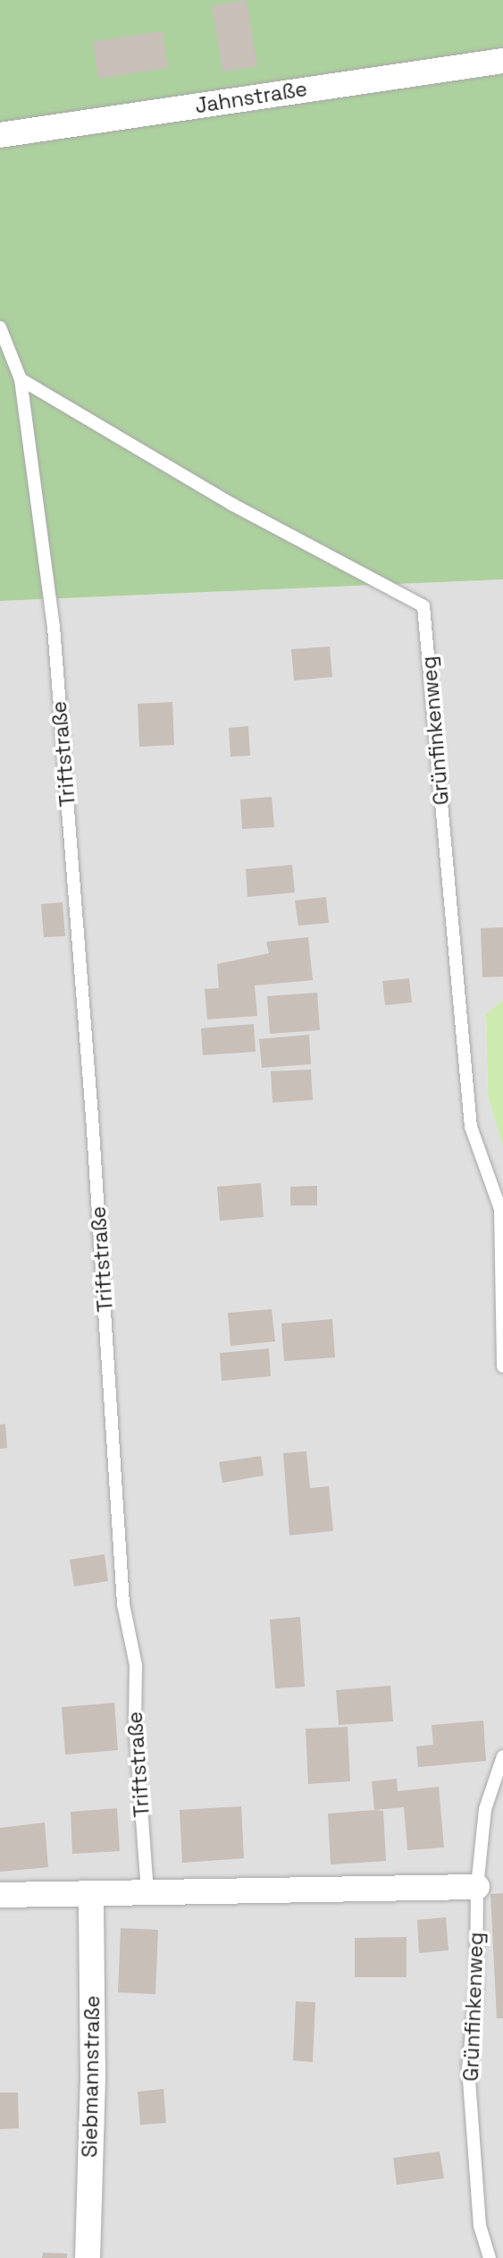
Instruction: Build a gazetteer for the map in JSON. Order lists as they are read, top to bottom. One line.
{"streets":{"street":["Jahnstraße","Siebmannstraße"],"lane":["Grünfinkenweg","Triftstraße"]},"crossings":[["Grünfinkenweg","Triftstraße"]]}
